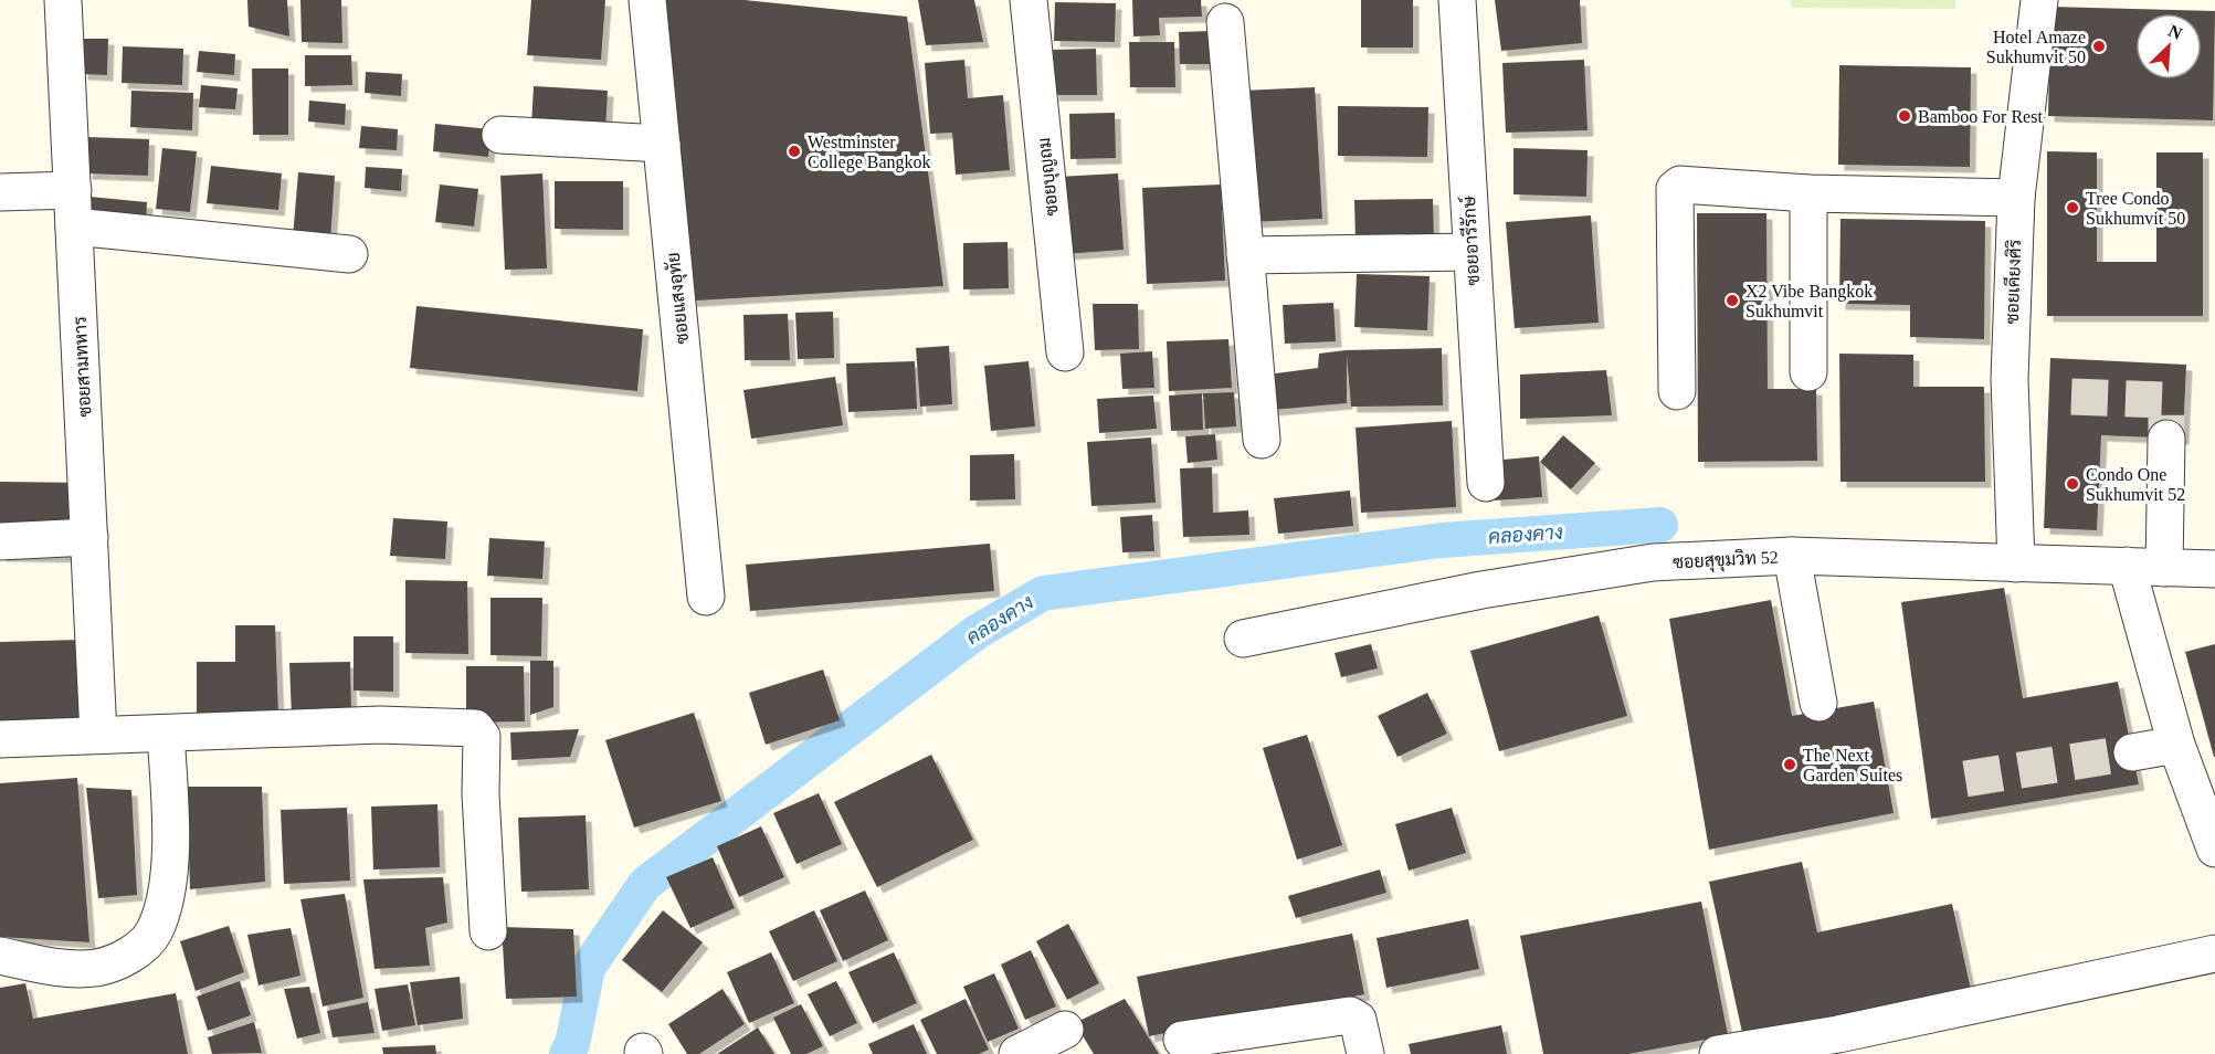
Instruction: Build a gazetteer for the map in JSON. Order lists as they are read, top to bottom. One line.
{"streets":{"street":["ซอยบุญถม","ซอยอารีรักษ์","ซอยเคียงศิริ","ซอยแสงอุทัย","ซอยสามทหาร","ซอยสุขุมวิท 52"]},"crossings":[["ซอยเคียงศิริ","ซอยสุขุมวิท 52"]],"water":["คลองคาง"],"places":["Hotel Amaze Sukhumvit 50","Bamboo For Rest","Westminster College Bangkok","Tree Condo Sukhumvit 50","X2 Vibe Bangkok Sukhumvit","Condo One Sukhumvit 52","The Next Garden Suites"],"north":"top right"}
